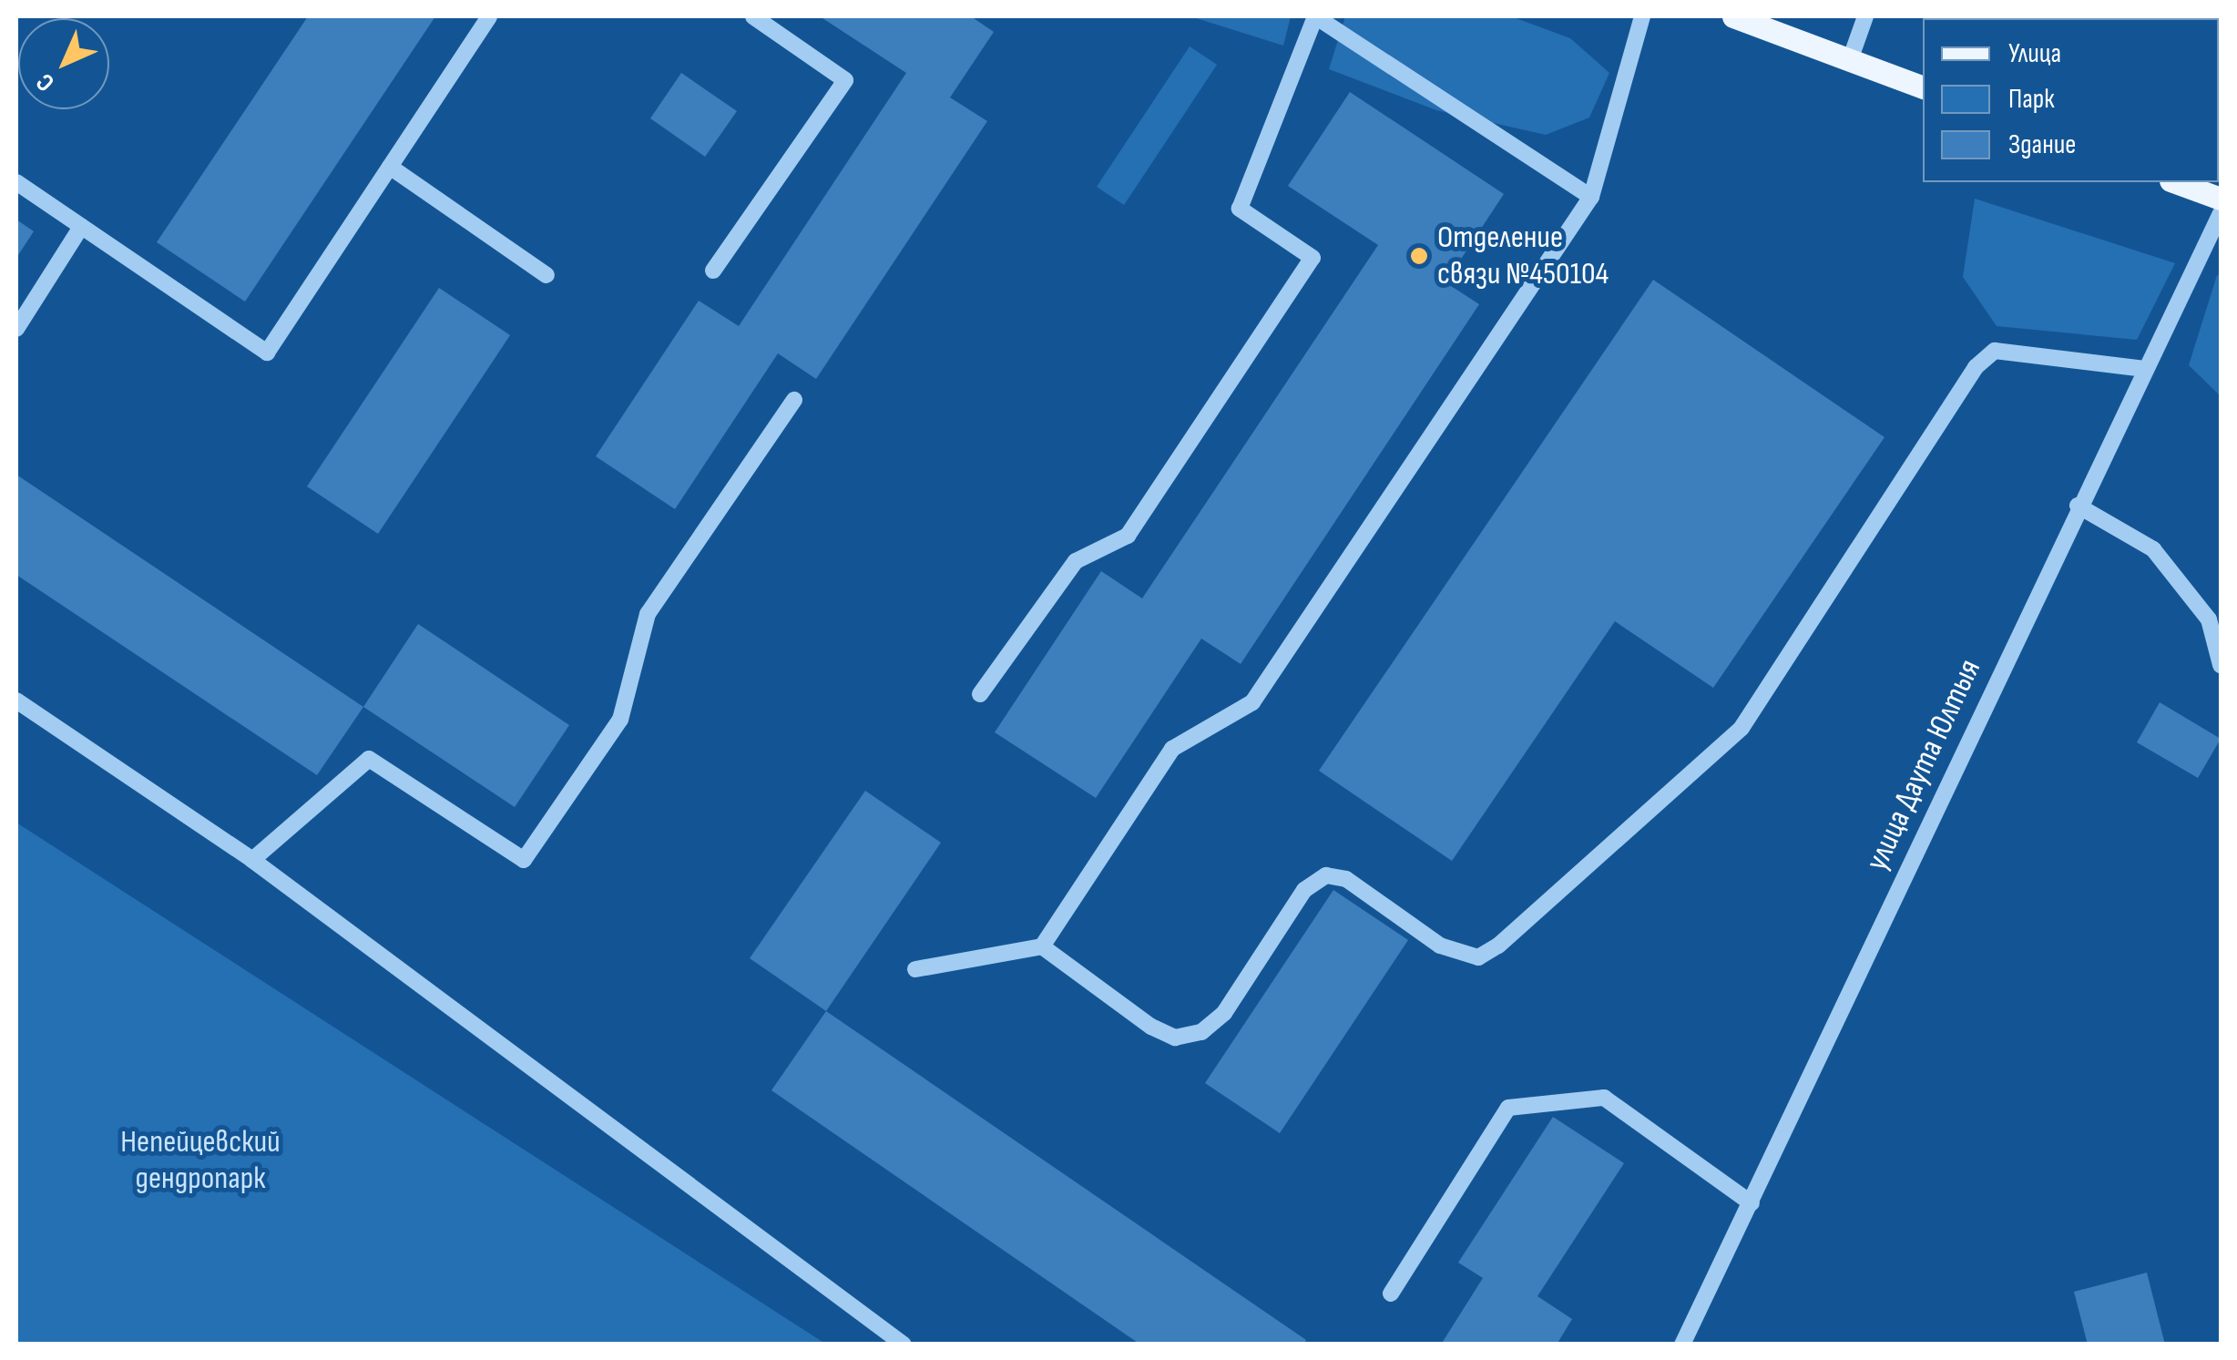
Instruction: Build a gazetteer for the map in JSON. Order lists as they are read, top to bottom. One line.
{"streets":{"street":["улица Даута Юлтыя"]},"parks":["Непейцевский дендропарк"],"places":["Отделение связи №450104"],"legend":["Улица","Парк","Здание"],"north":"bottom left"}
